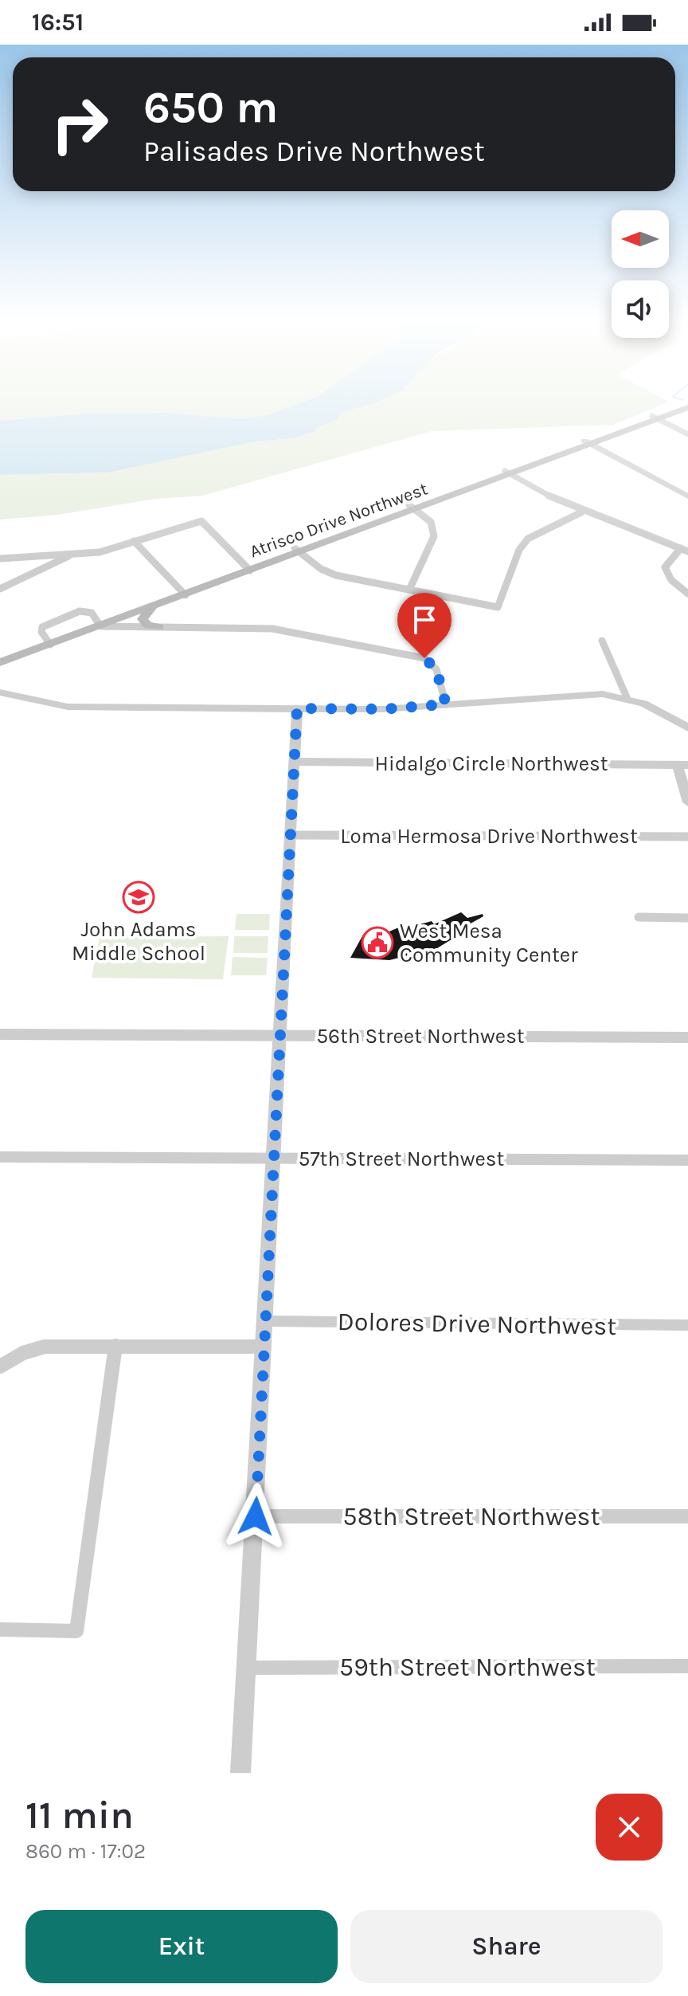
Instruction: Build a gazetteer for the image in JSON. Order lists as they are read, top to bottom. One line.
{"streets":{"main road":["Atrisco Drive Northwest"],"street":["Hidalgo Circle Northwest","Loma Hermosa Drive Northwest","56th Street Northwest","57th Street Northwest","Dolores Drive Northwest","58th Street Northwest","59th Street Northwest"]},"places":{"school or university":["John Adams Middle School"],"public building":["West Mesa Community Center"]},"north":"left","page":{"status":"16:51","turn":["650 m","Palisades Drive Northwest"],"heading":["11 min","860 m · 17:02"],"buttons":["Exit","Share"]}}
